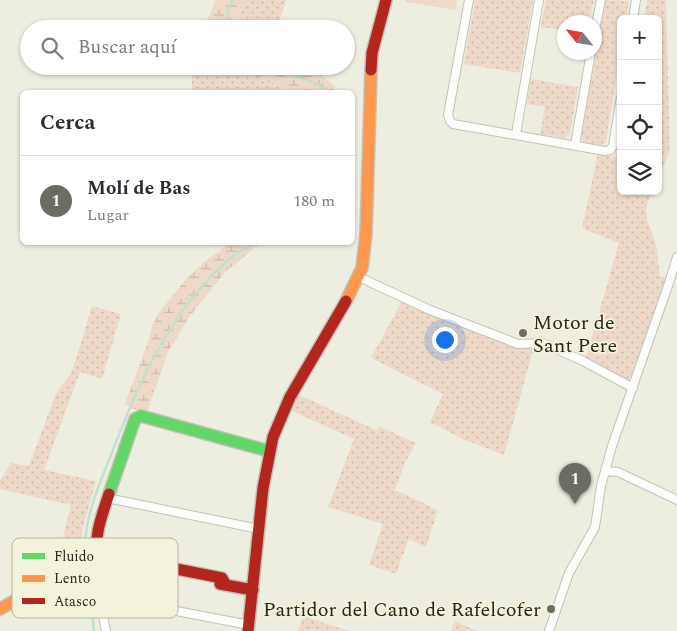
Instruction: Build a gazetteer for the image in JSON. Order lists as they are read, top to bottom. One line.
{"places":["Motor de Sant Pere","Partidor del Cano de Rafelcofer"],"legend":["Fluido","Lento","Atasco"],"north":"top left","page":{"map_buttons":["+","−"],"search":"Buscar aquí","heading":"Cerca","list":[{"mark":"1","name":"Molí de Bas","note":"Lugar","value":"180 m"}],"pins":"1"}}
